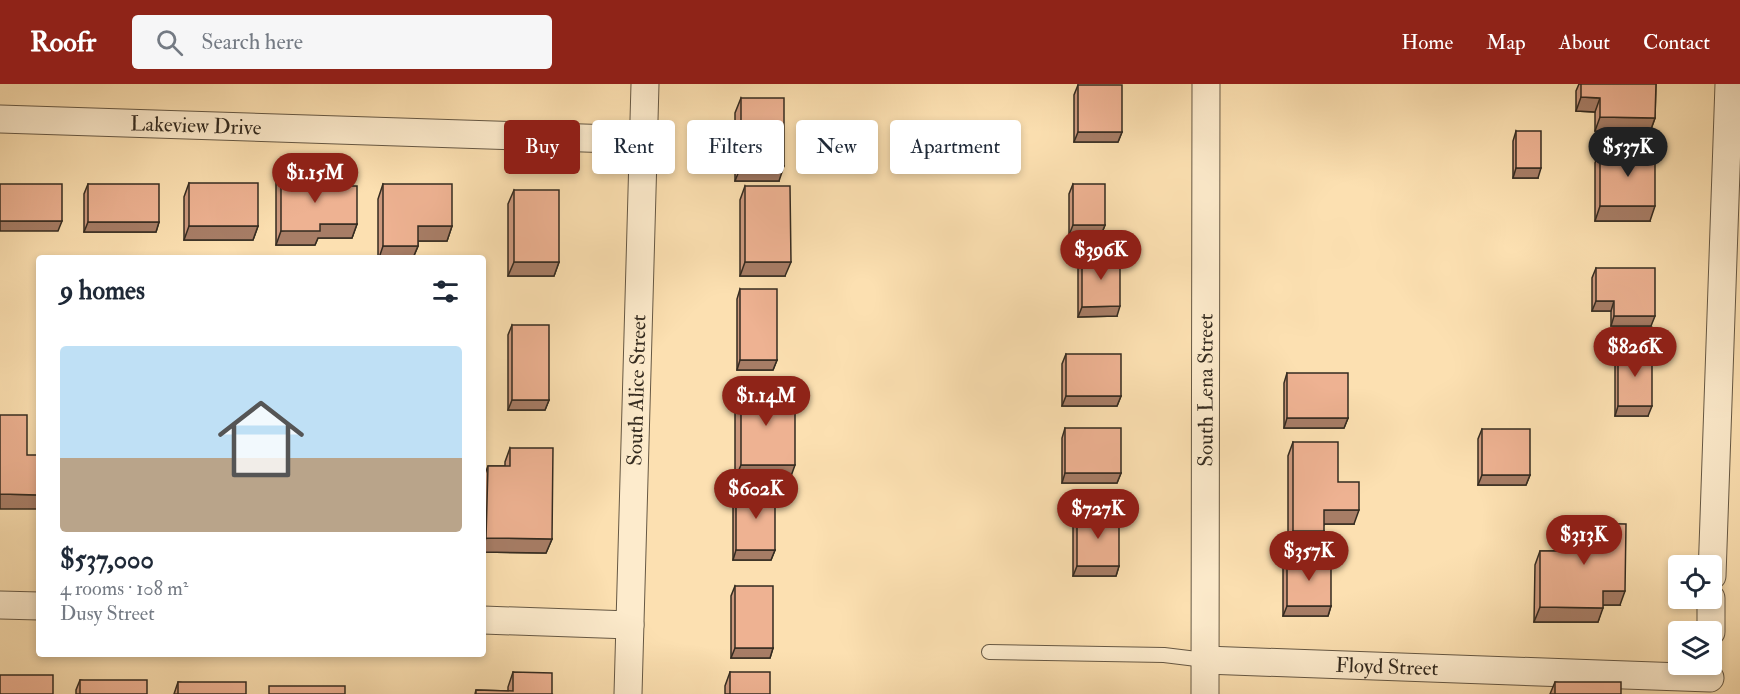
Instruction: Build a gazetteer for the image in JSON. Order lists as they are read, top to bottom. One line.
{"streets":{"street":["Lakeview Drive","South Alice Street","South Lena Street","Floyd Street"]},"crossings":[["South Lena Street","Floyd Street"]],"page":{"header":"Roofr","search":"Search here","nav":["Home","Map","About","Contact"],"chip":["Buy","Rent","Filters","New","Apartment"],"price":["$537K","$1.15M","$396K","$826K","$1.14M","$602K","$727K","$313K","$357K"],"heading":"9 homes","list":[{"name":"$537,000","note":"4 rooms · 108 m² · Dusy Street"}]}}
